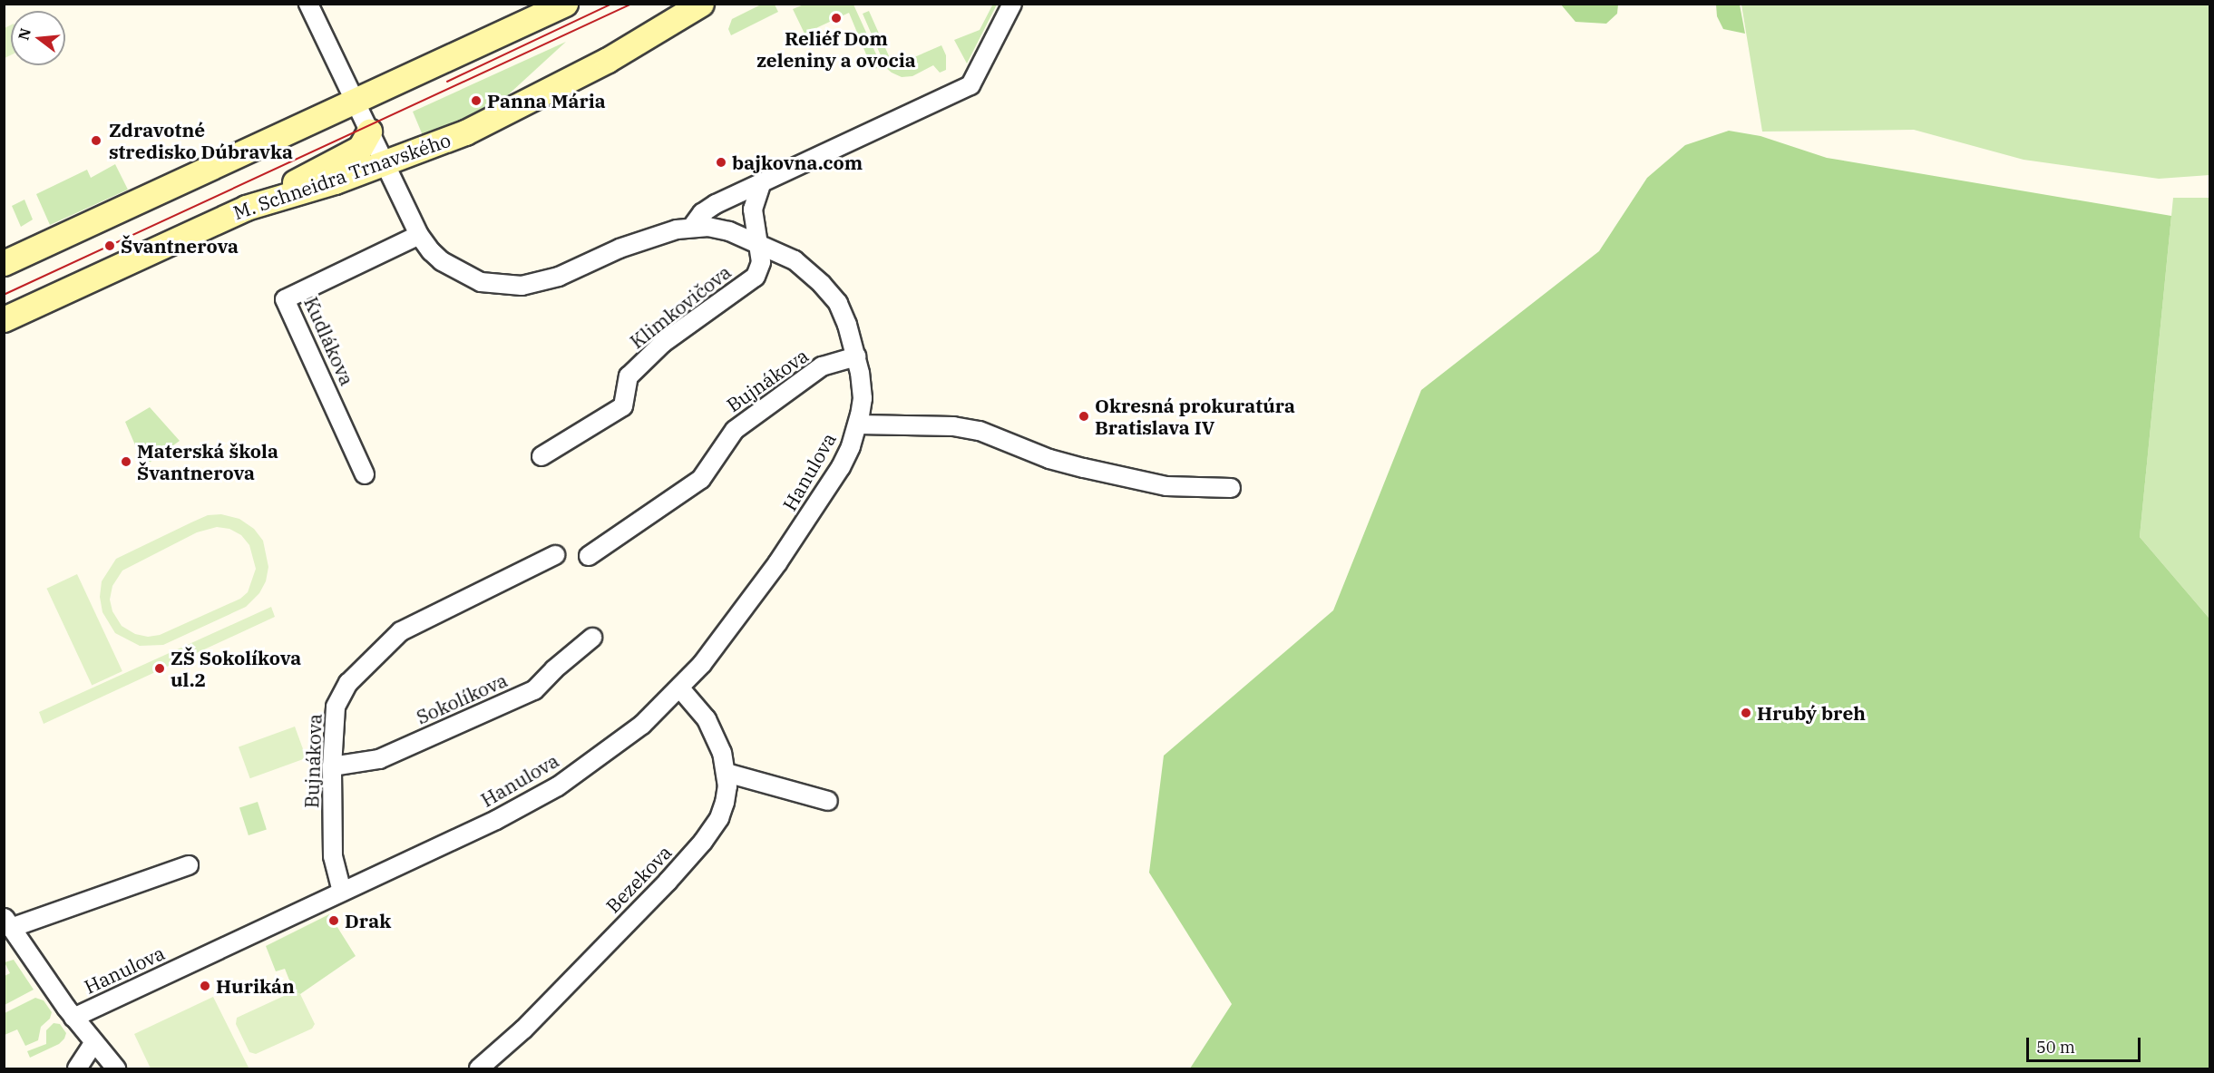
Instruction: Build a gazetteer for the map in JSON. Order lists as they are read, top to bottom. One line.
{"streets":{"main road":["M. Schneidra Trnavského"],"street":["Klimkovičova","Kudlákova","Bujnákova","Hanulova","Sokolíkova","Bezekova"]},"crossings":[["M. Schneidra Trnavského","Hanulova"],["Klimkovičova","Hanulova"],["Kudlákova","Hanulova"],["Bujnákova","Hanulova"],["Bujnákova","Sokolíkova"],["Hanulova","Bezekova"]],"places":["Reliéf Dom zeleniny a ovocia","Panna Mária","Zdravotné stredisko Dúbravka","bajkovna.com","Švantnerova","Okresná prokuratúra Bratislava IV","Materská škola Švantnerova","ZŠ Sokolíkova ul.2","Hrubý breh","Drak","Hurikán"],"scale_bar":"50 m","north":"left"}
